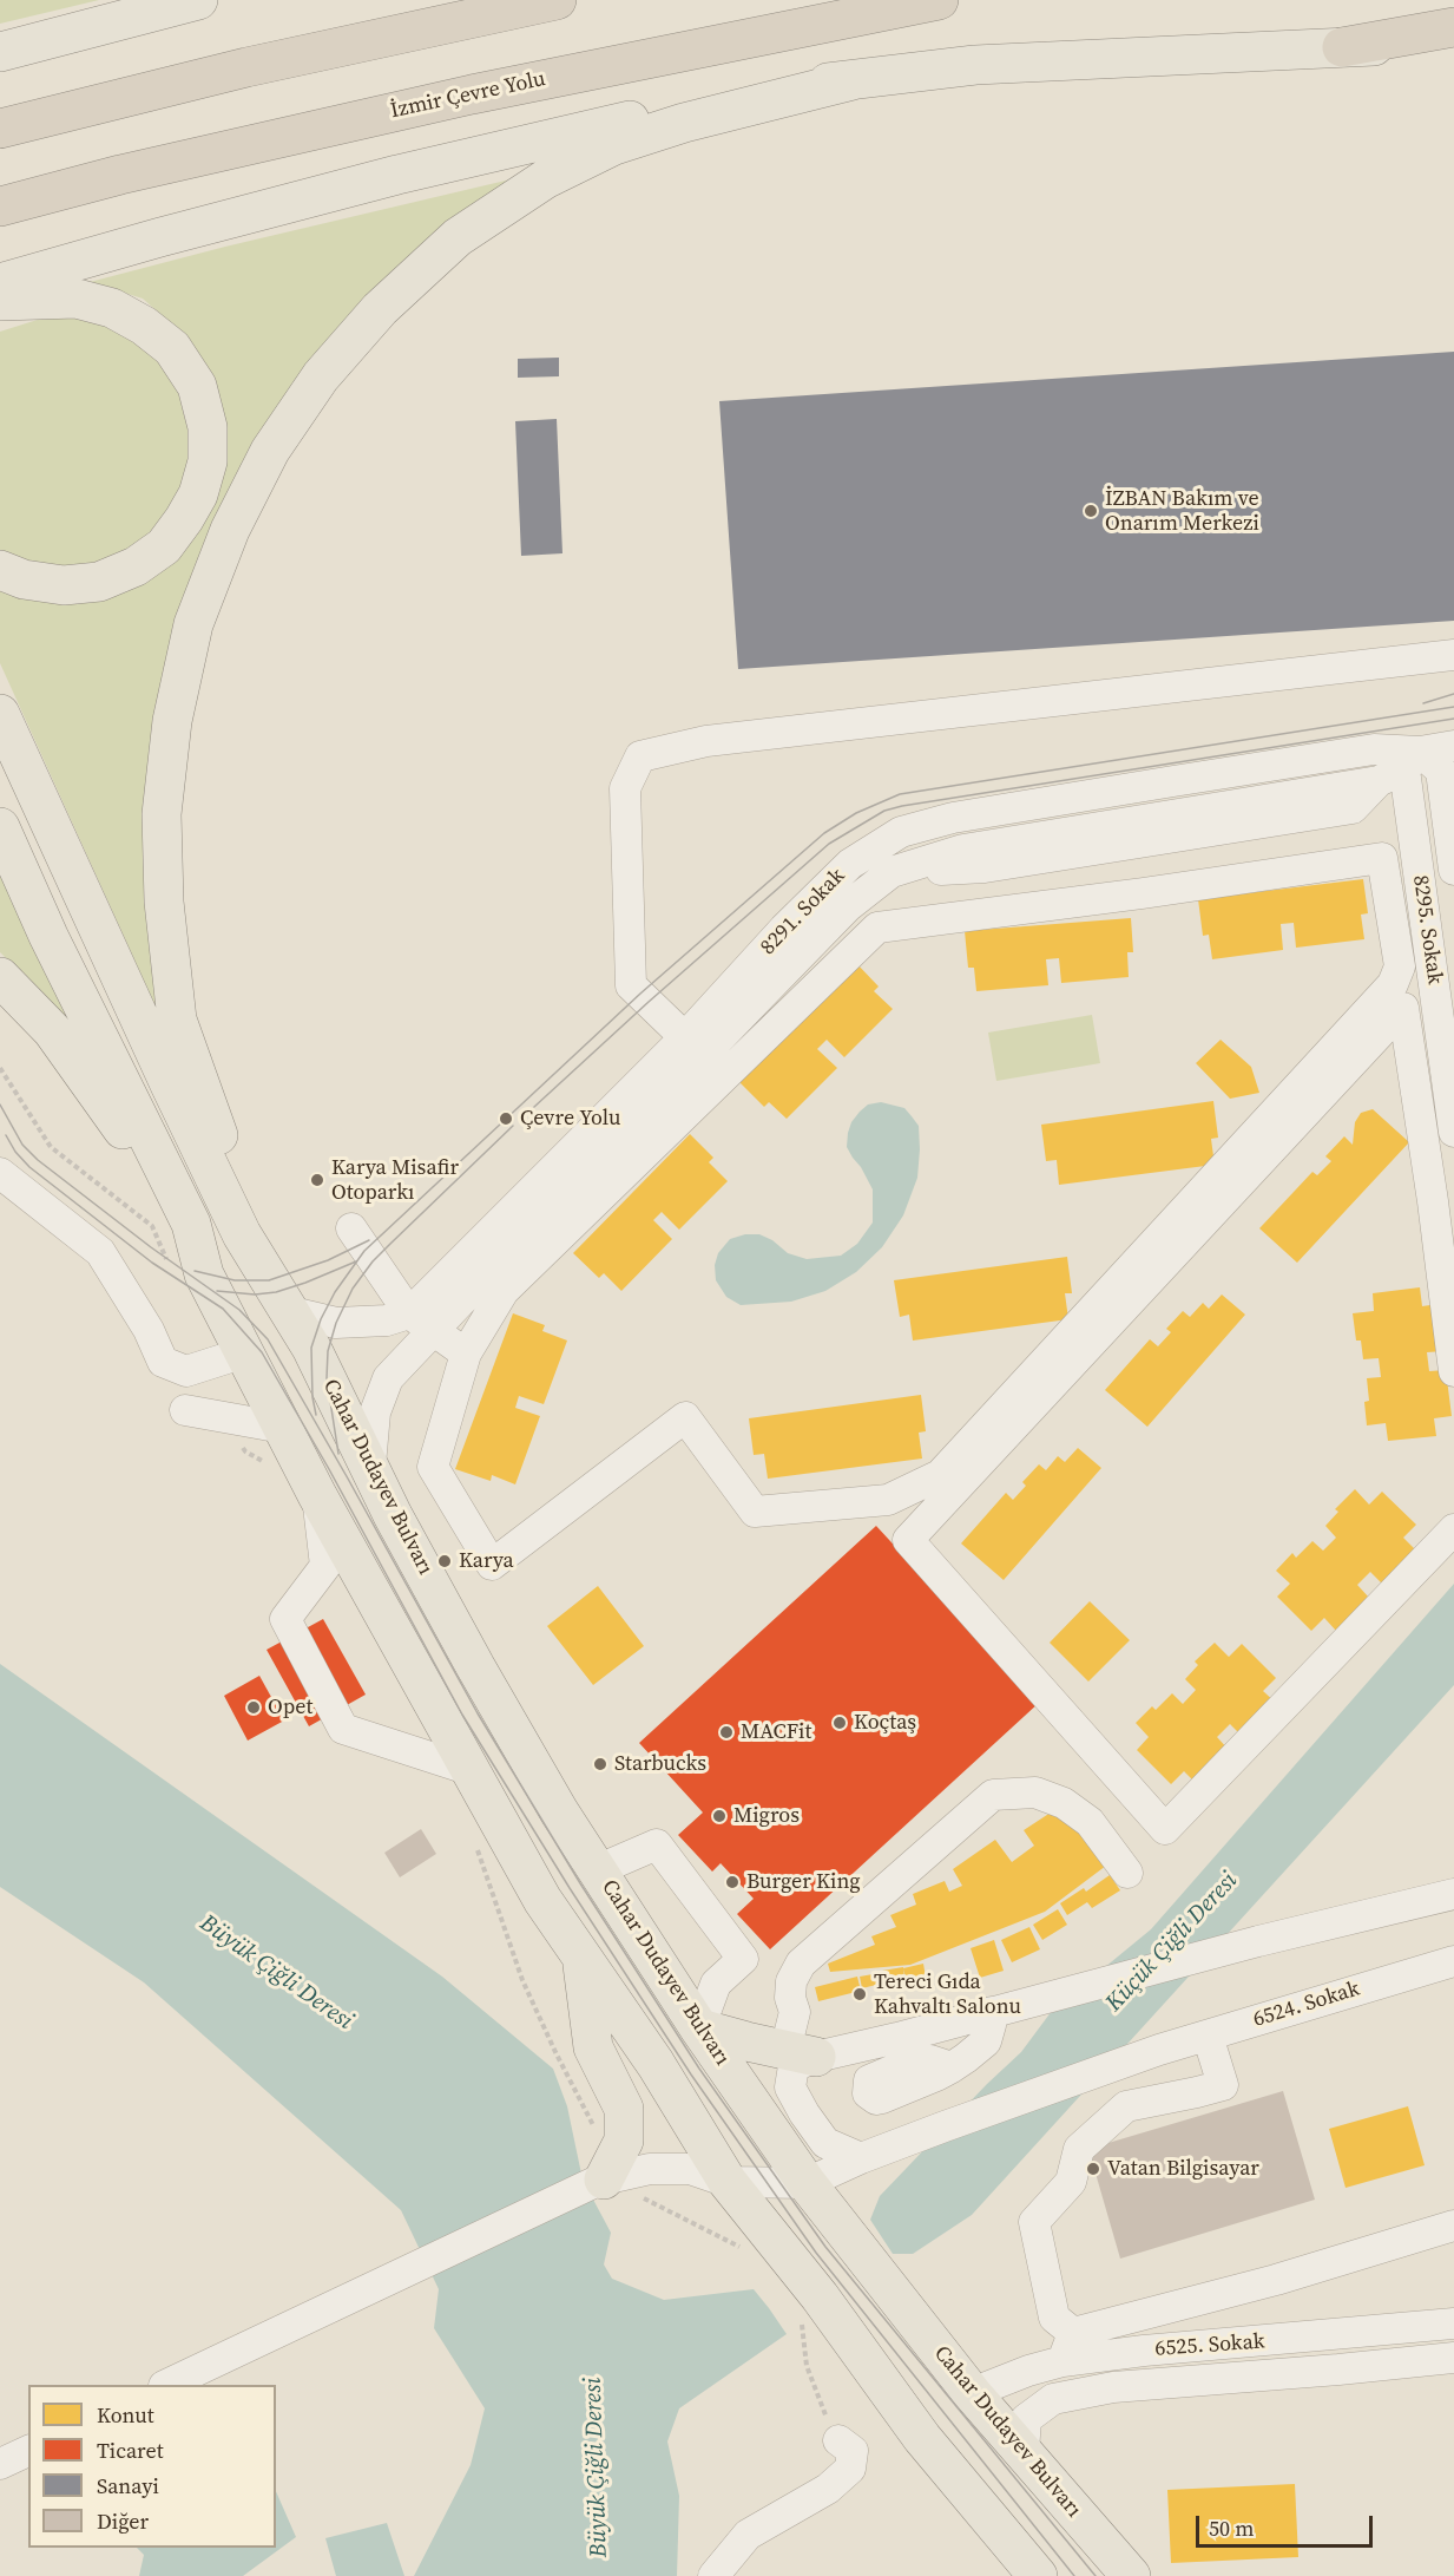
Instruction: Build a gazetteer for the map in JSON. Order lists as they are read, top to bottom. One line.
{"streets":{"highway":["İzmir Çevre Yolu"],"main road":["Cahar Dudayev Bulvarı"],"street":["8291. Sokak","8295. Sokak","6524. Sokak","6525. Sokak"]},"crossings":[["8291. Sokak","8295. Sokak"],["8291. Sokak","Cahar Dudayev Bulvarı"],["Cahar Dudayev Bulvarı","6524. Sokak"],["Cahar Dudayev Bulvarı","6525. Sokak"]],"water":["Küçük Çiğli Deresi","Büyük Çiğli Deresi"],"places":["İZBAN Bakım ve Onarım Merkezi","Çevre Yolu","Karya Misafir Otoparkı","Karya","Opet","Koçtaş","MACFit","Starbucks","Migros","Burger King","Tereci Gıda Kahvaltı Salonu","Vatan Bilgisayar"],"legend":["Konut","Ticaret","Sanayi","Diğer"],"scale_bar":"50 m"}
